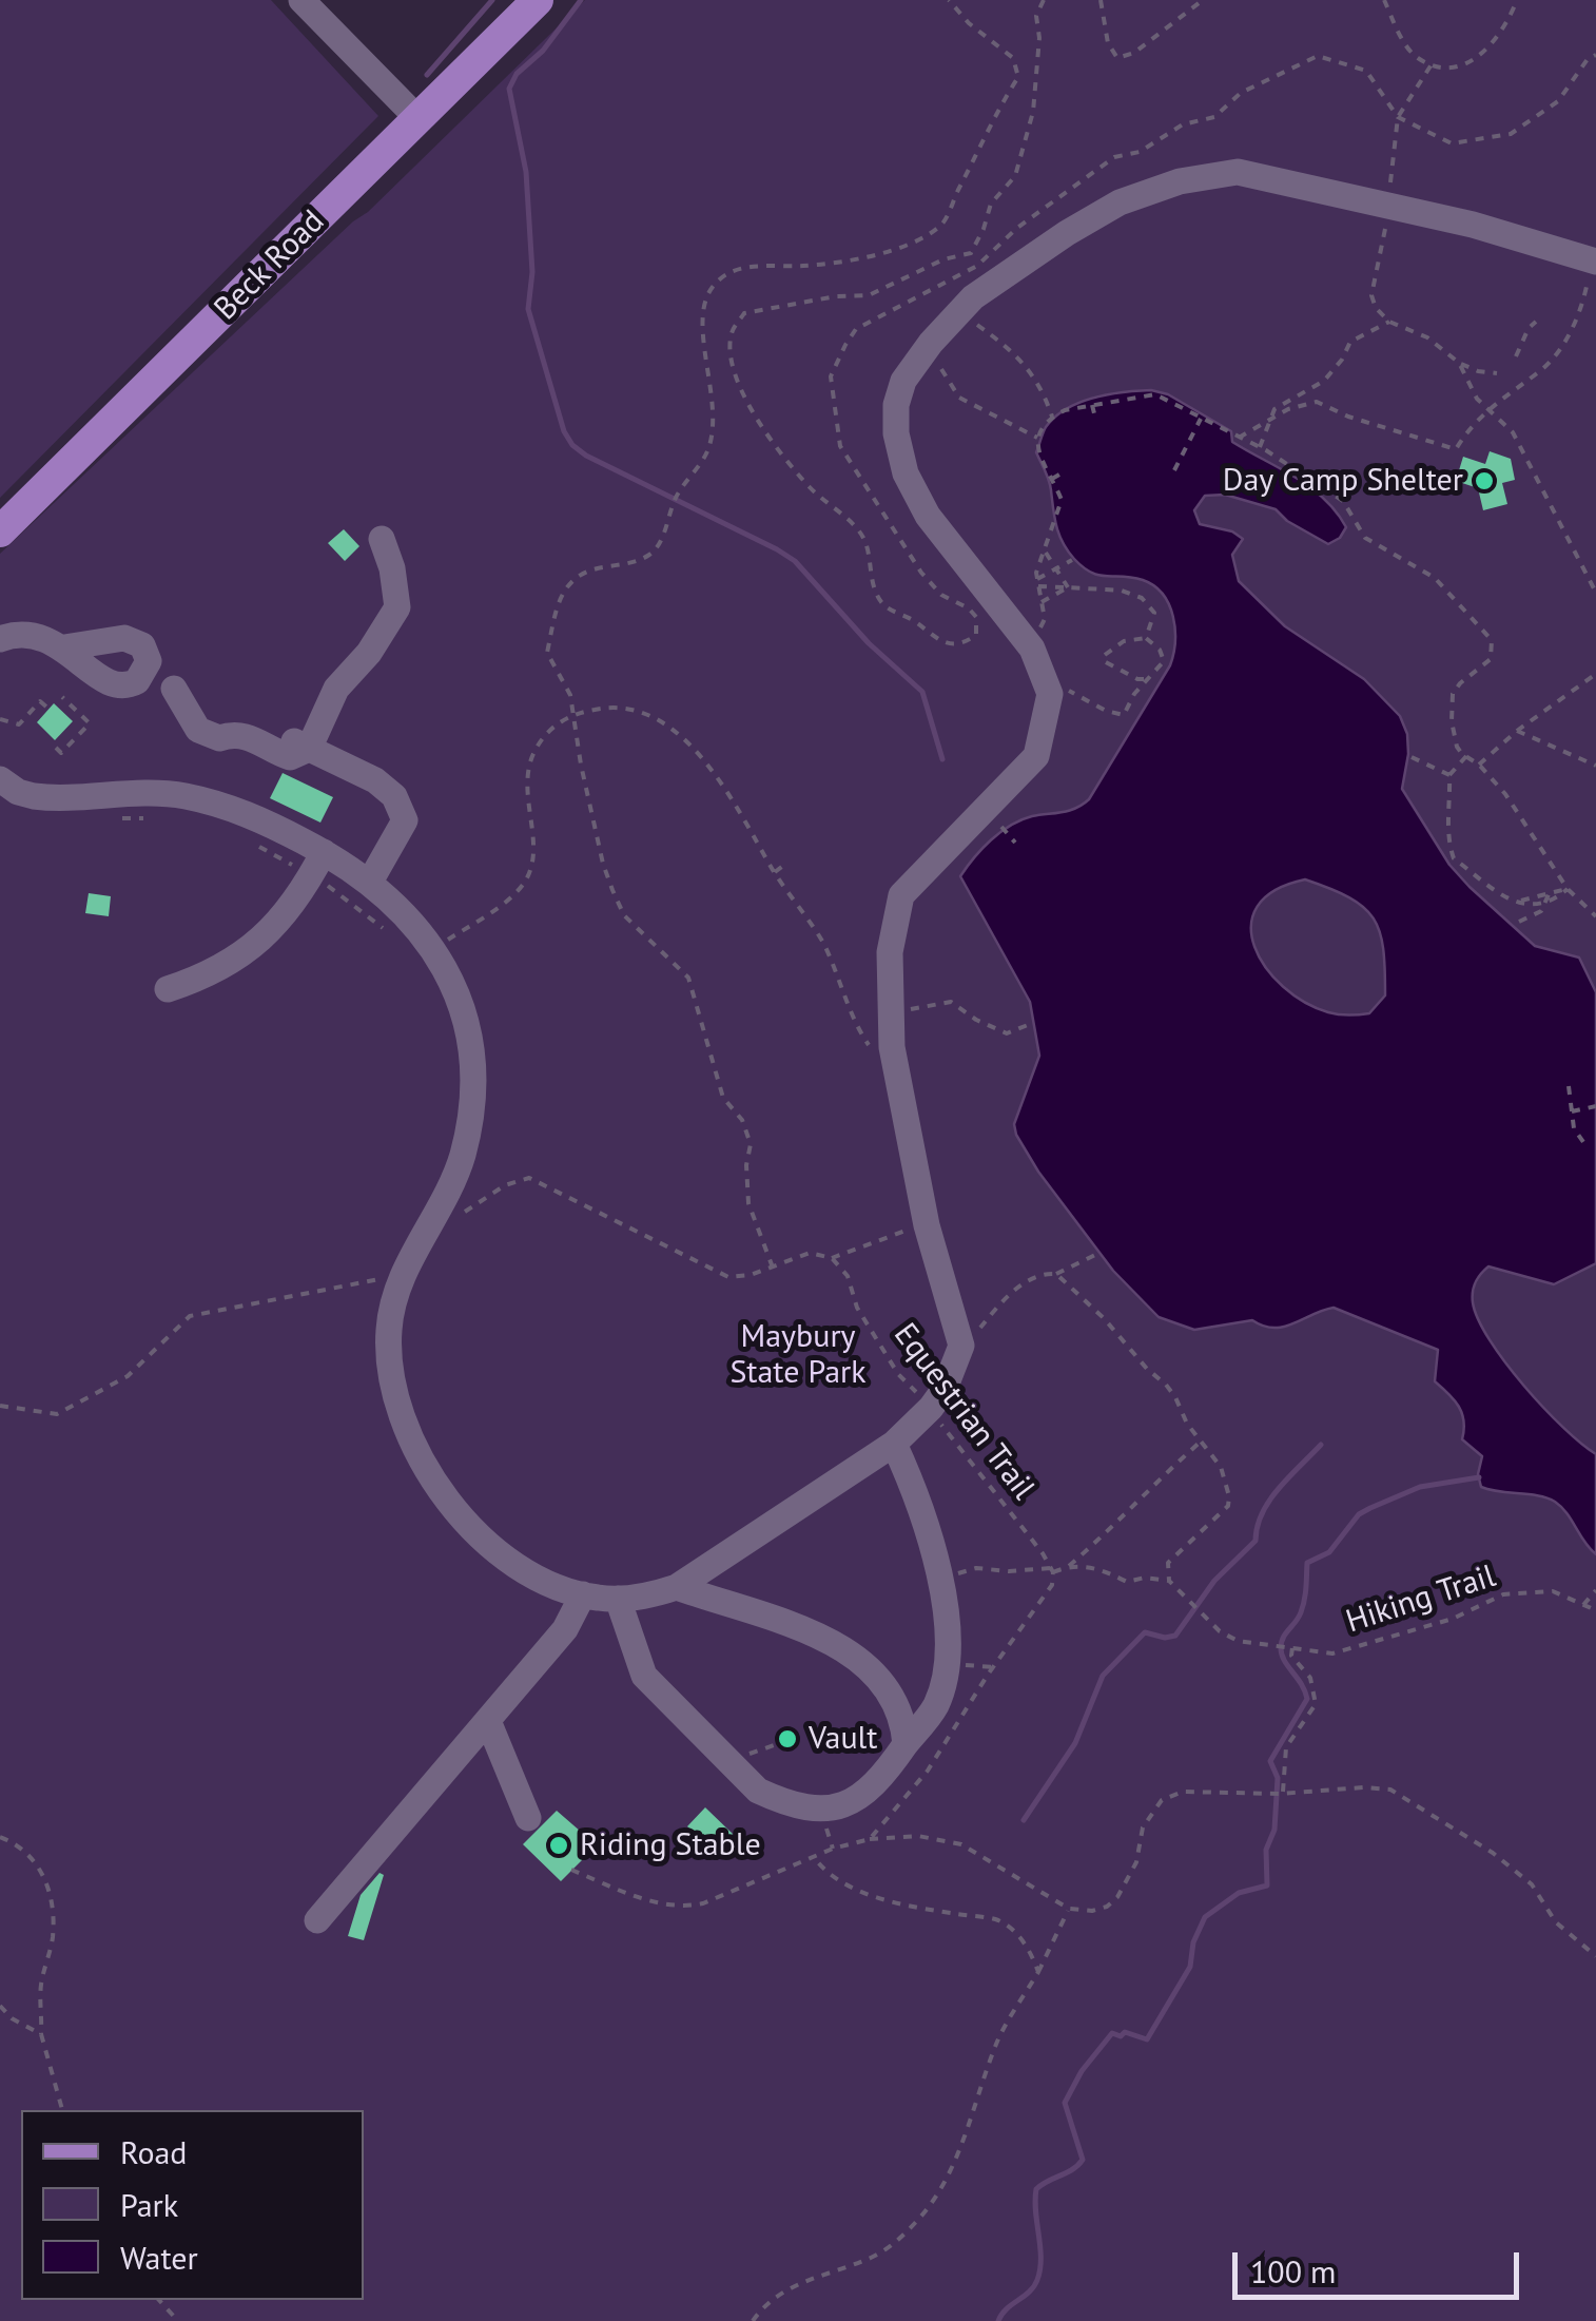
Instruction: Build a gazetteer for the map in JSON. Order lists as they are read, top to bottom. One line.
{"streets":{"main road":["Beck Road"],"path":["Equestrian Trail","Hiking Trail"]},"parks":["Maybury State Park"],"places":["Day Camp Shelter","Vault","Riding Stable"],"legend":["Road","Park","Water"],"scale_bar":"100 m"}
